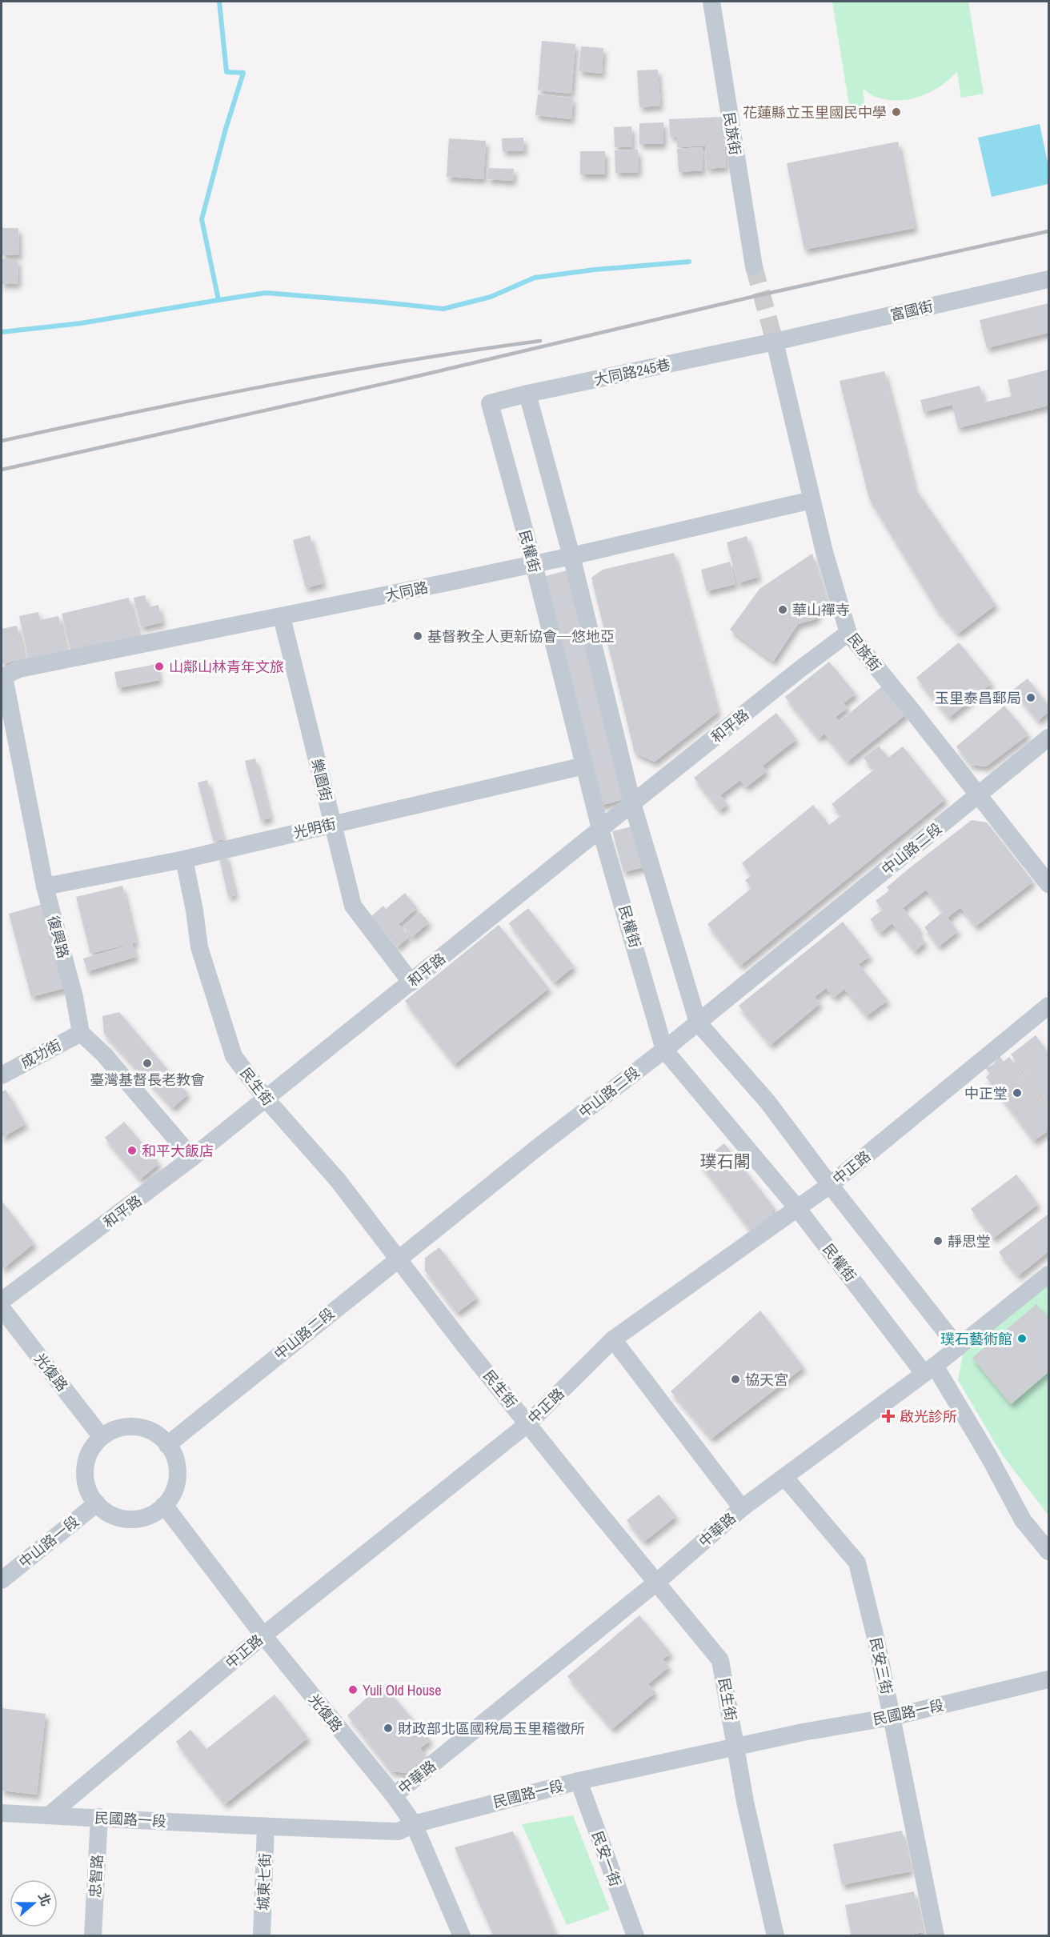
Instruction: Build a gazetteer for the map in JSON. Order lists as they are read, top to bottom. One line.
{"streets":{"street":["民族街","富國街","大同路245巷","民權街","大同路","和平路","樂園街","光明街","中山路二段","復興路","成功街","民生街","中正路","光復路","中華路","中山路一段","民安三街","民國路一段","民安一街","忠智路","城東七街"]},"crossings":[["民族街","富國街"],["民族街","大同路245巷"],["民族街","大同路"],["民族街","和平路"],["民族街","中山路二段"],["富國街","大同路245巷"],["大同路245巷","民權街"],["民權街","大同路"],["民權街","和平路"],["民權街","光明街"],["民權街","中山路二段"],["民權街","中正路"],["民權街","中華路"],["大同路","樂園街"],["大同路","復興路"],["和平路","樂園街"],["和平路","民生街"],["樂園街","光明街"],["光明街","復興路"],["光明街","民生街"],["中山路二段","民生街"],["中山路二段","光復路"],["中山路二段","中山路一段"],["復興路","成功街"],["民生街","中正路"],["民生街","中華路"],["民生街","民國路一段"],["中正路","光復路"],["中正路","民國路一段"],["光復路","中華路"],["光復路","中山路一段"],["光復路","民國路一段"],["中華路","民安三街"],["民安三街","民國路一段"],["民國路一段","民安一街"],["民國路一段","忠智路"],["民國路一段","城東七街"]],"districts":["璞石閣"],"places":{"other":["花蓮縣立玉里國民中學","華山禪寺","基督教全人更新協會─悠地亞","山鄰山林青年文旅","玉里泰昌郵局","臺灣基督長老教會","中正堂","和平大飯店","靜思堂","璞石藝術館","協天宮","Yuli Old House","財政部北區國稅局玉里稽徵所"],"health":["啟光診所"]},"north":"right"}
